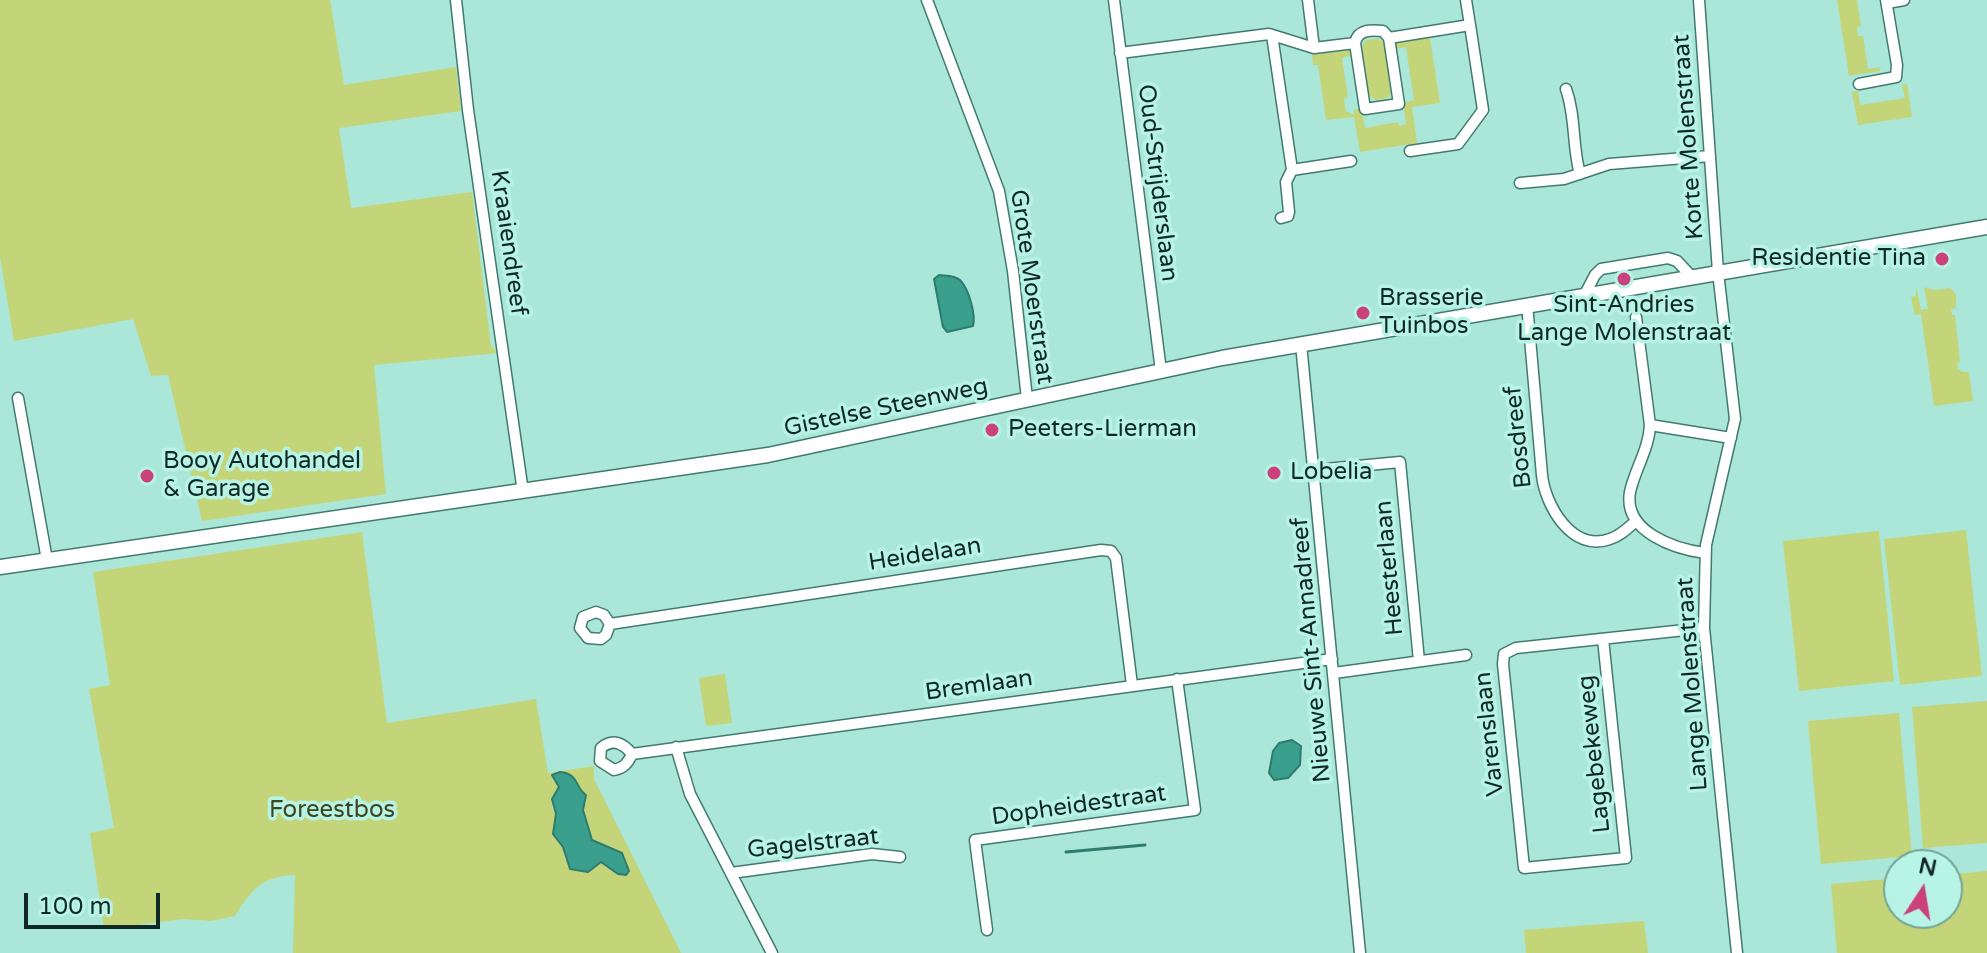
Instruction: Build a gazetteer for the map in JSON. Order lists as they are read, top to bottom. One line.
{"streets":{"main road":["Gistelse Steenweg"],"street":["Korte Molenstraat","Oud-Strijderslaan","Kraaiendreef","Grote Moerstraat","Bosdreef","Heidelaan","Heesterlaan","Nieuwe Sint-Annadreef","Lange Molenstraat","Bremlaan","Varenslaan","Lagebekeweg","Dopheidestraat","Gagelstraat"]},"crossings":[["Korte Molenstraat","Gistelse Steenweg"],["Korte Molenstraat","Lange Molenstraat"],["Oud-Strijderslaan","Gistelse Steenweg"],["Kraaiendreef","Gistelse Steenweg"],["Grote Moerstraat","Gistelse Steenweg"],["Gistelse Steenweg","Bosdreef"],["Gistelse Steenweg","Nieuwe Sint-Annadreef"],["Gistelse Steenweg","Lange Molenstraat"],["Heidelaan","Bremlaan"],["Heesterlaan","Nieuwe Sint-Annadreef"],["Nieuwe Sint-Annadreef","Bremlaan"],["Lange Molenstraat","Varenslaan"],["Bremlaan","Dopheidestraat"],["Bremlaan","Gagelstraat"],["Varenslaan","Lagebekeweg"]],"parks":["Foreestbos"],"places":["Residentie Tina","Sint-Andries Lange Molenstraat","Brasserie Tuinbos","Peeters-Lierman","Lobelia","Booy Autohandel & Garage"],"scale_bar":"100 m","north":"top"}
